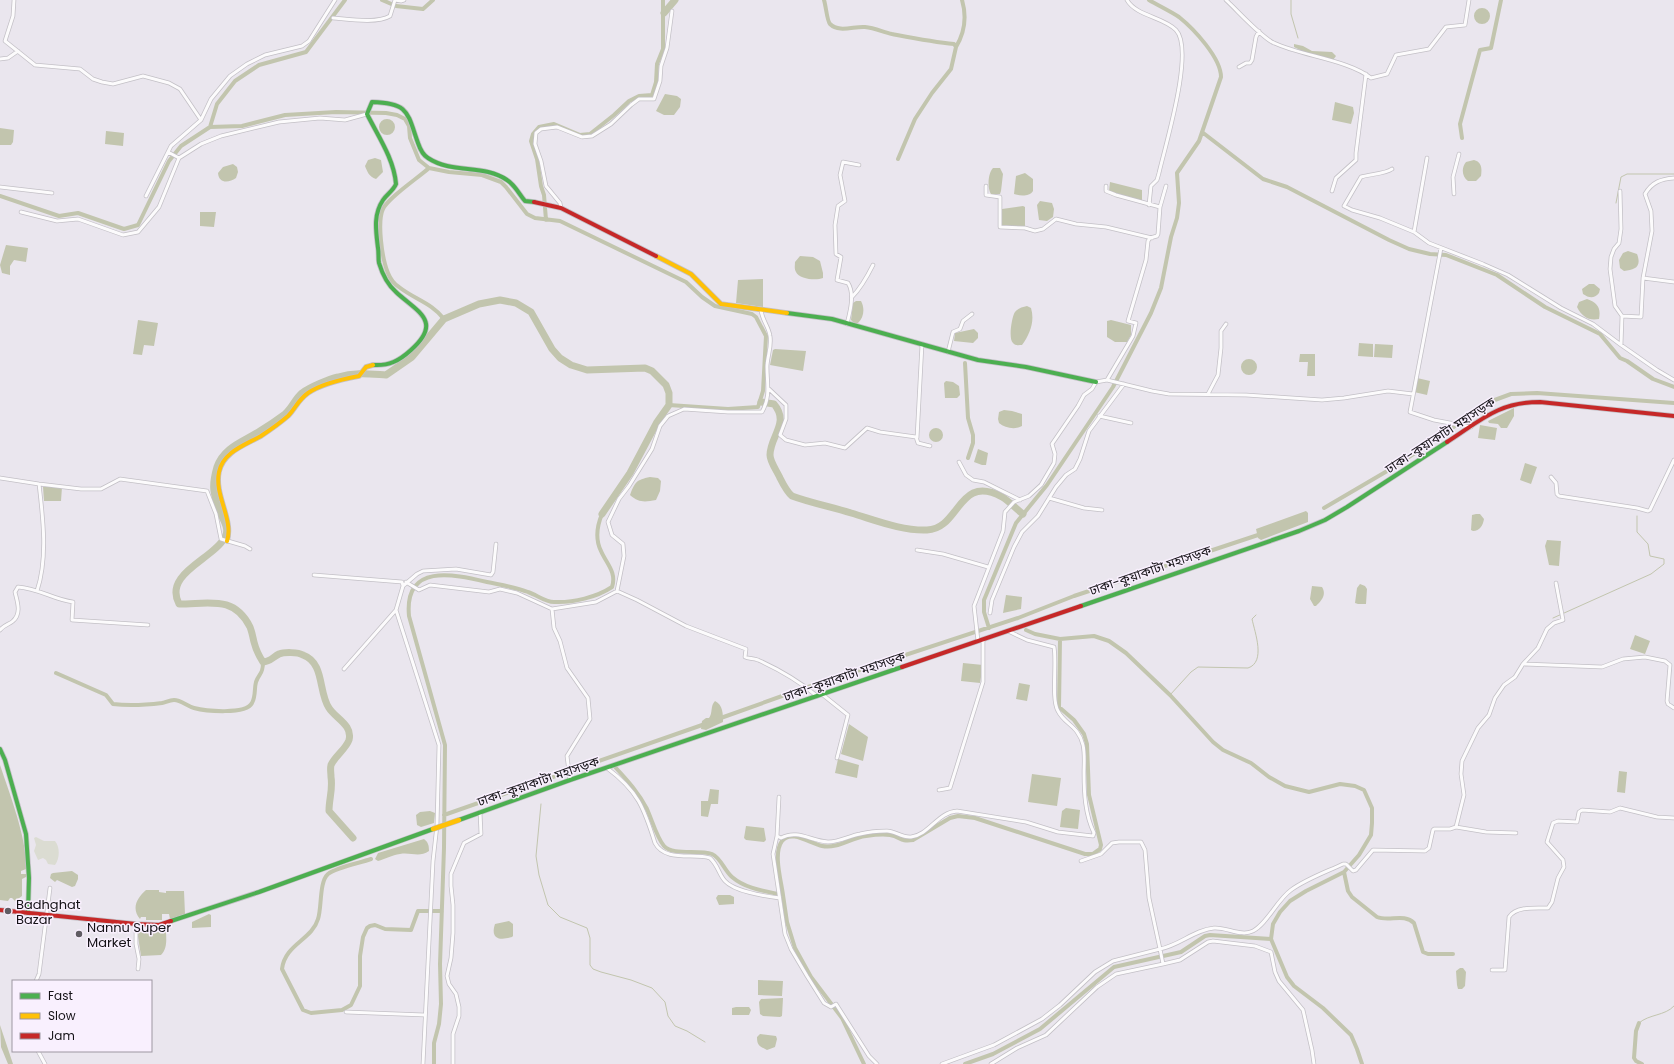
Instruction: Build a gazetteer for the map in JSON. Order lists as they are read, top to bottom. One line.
{"streets":{"main road":["ঢাকা-কুয়াকাটা মহাসড়ক"]},"places":["Badhghat Bazar","Nannu Super Market"],"legend":["Fast","Slow","Jam"]}
